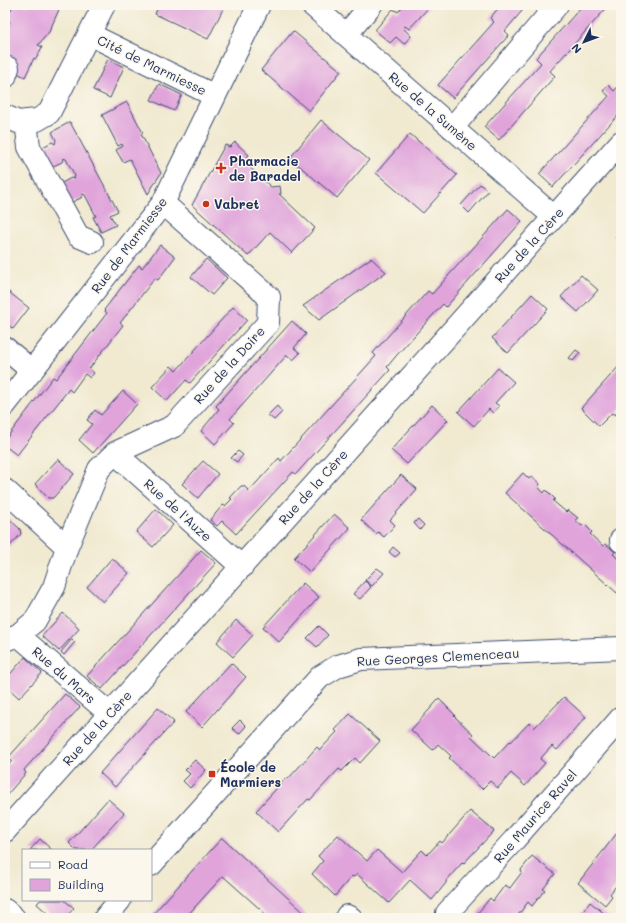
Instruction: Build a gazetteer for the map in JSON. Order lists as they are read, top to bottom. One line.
{"streets":{"street":["Cité de Marmiesse","Rue de la Sumène","Rue de Marmiesse","Rue de la Cère","Rue de la Doire","Rue de l'Auze","Rue Georges Clemenceau","Rue du Mars","Rue Maurice Ravel"]},"crossings":[["Cité de Marmiesse","Rue de Marmiesse"],["Rue de la Sumène","Rue de la Cère"],["Rue de Marmiesse","Rue de la Doire"],["Rue de la Cère","Rue de l'Auze"],["Rue de la Cère","Rue du Mars"],["Rue de la Doire","Rue de l'Auze"]],"places":{"health":["Pharmacie de Baradel"],"other":["Vabret"],"transit":["École de Marmiers"]},"legend":["Road","Building"],"north":"bottom left"}
